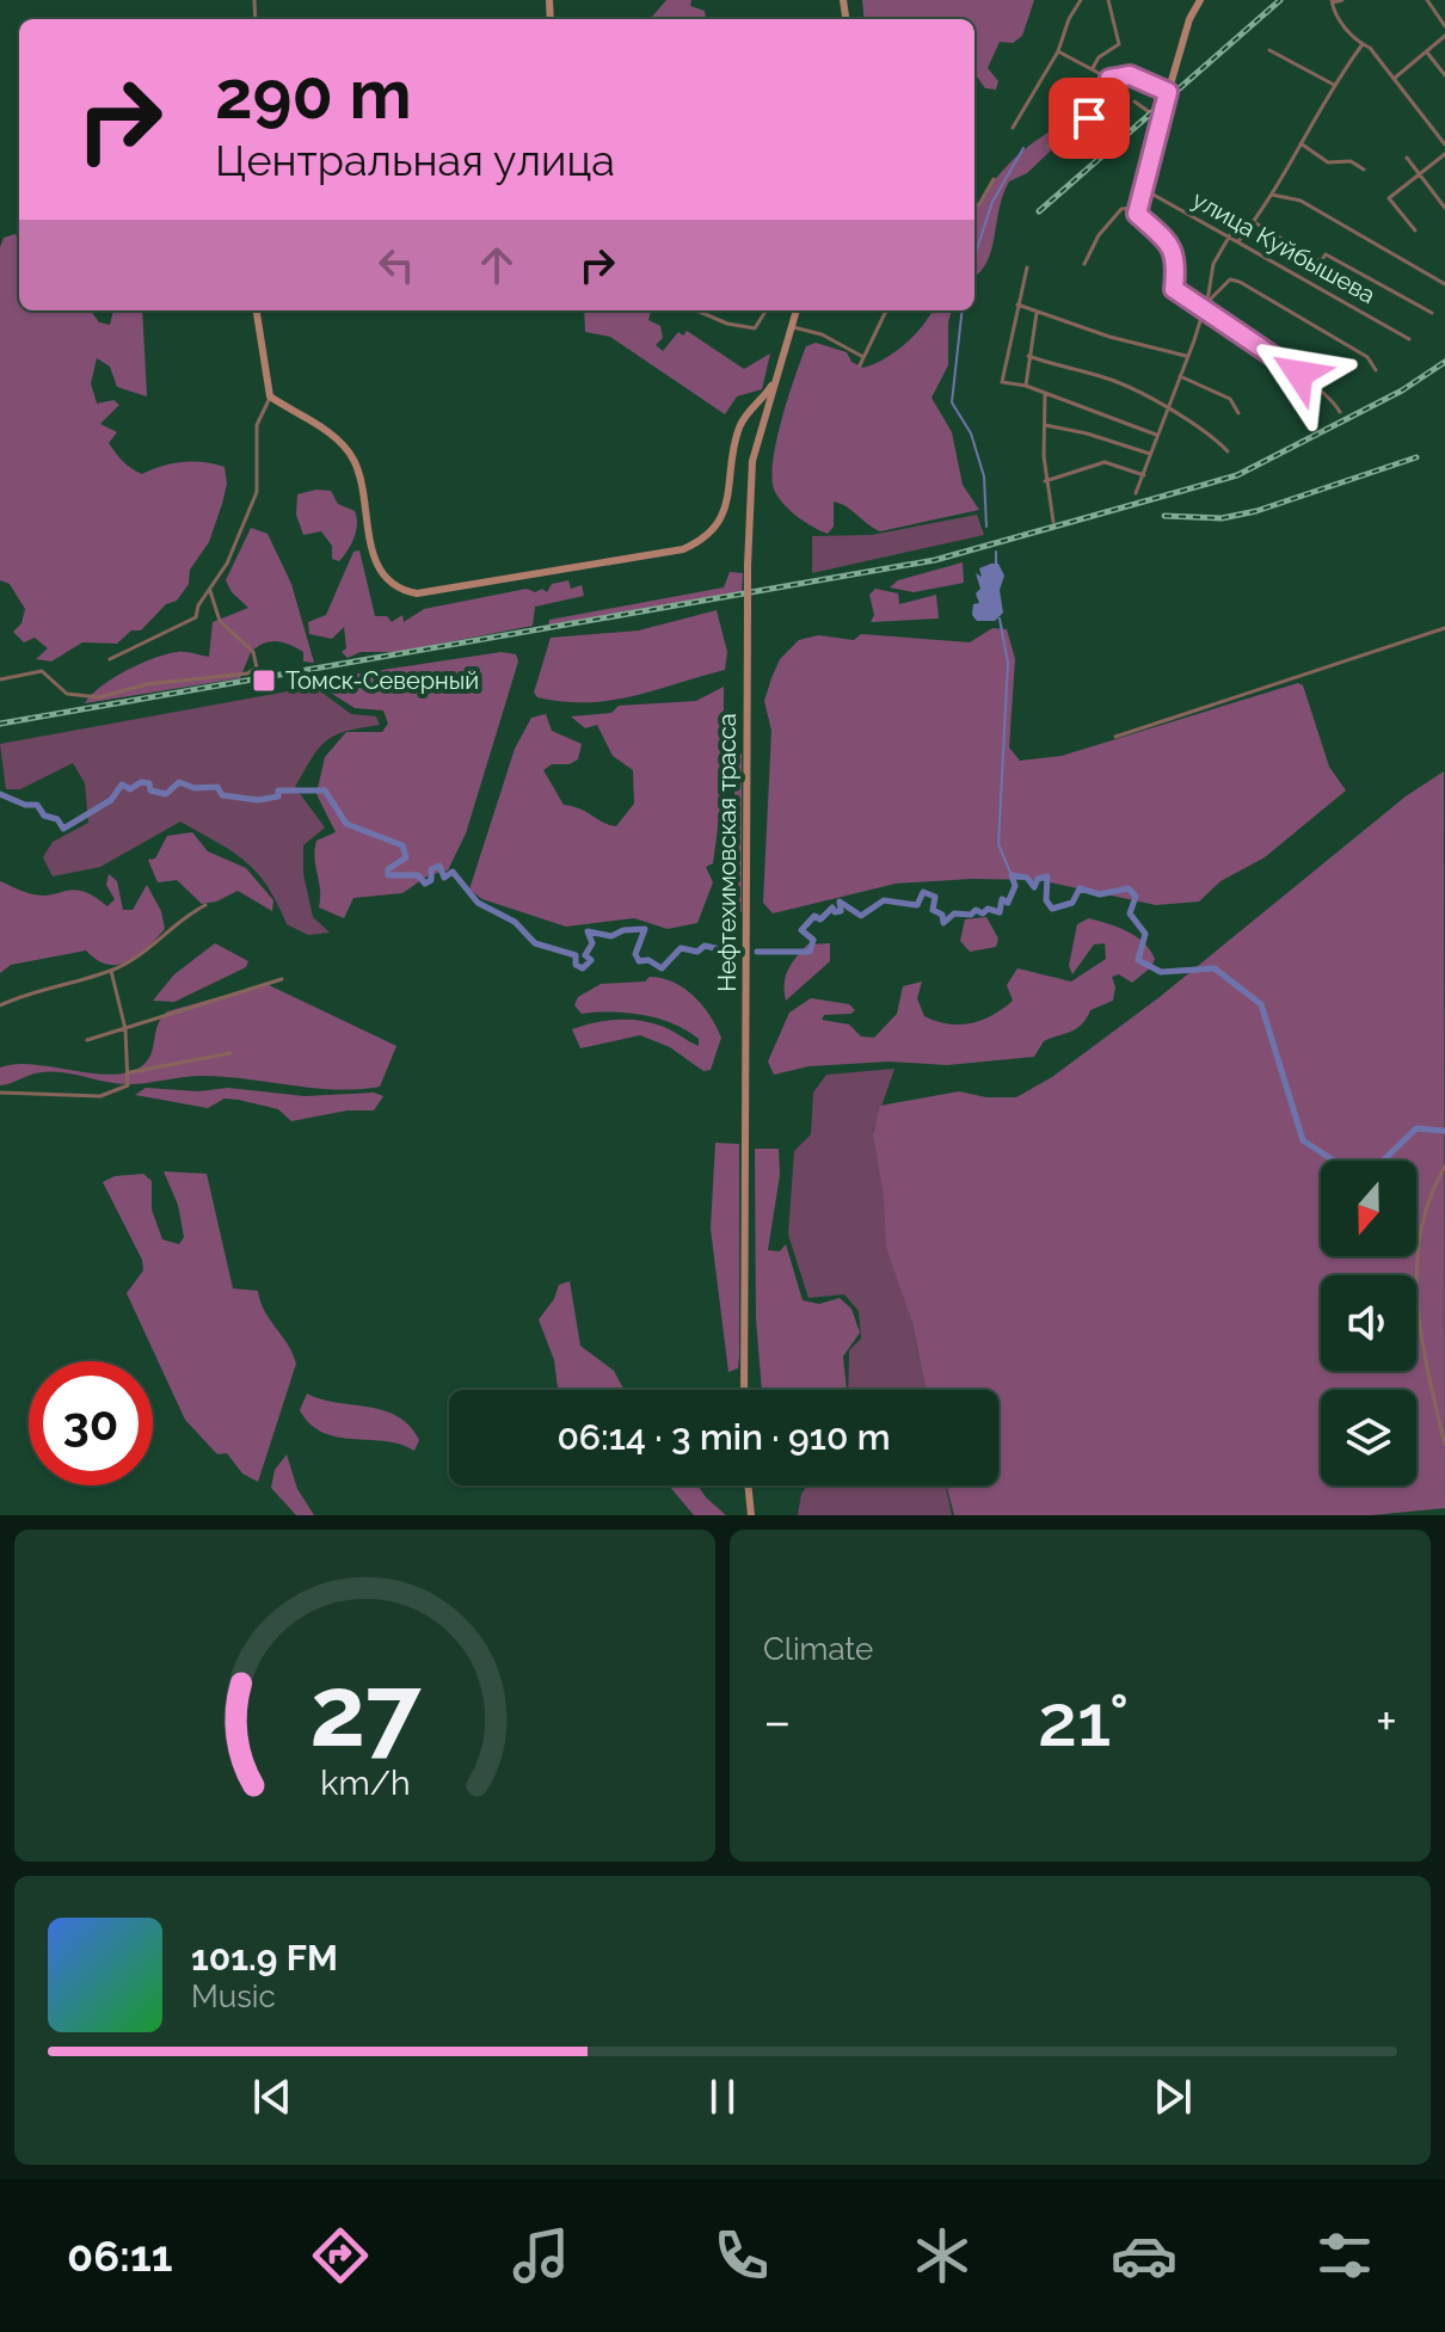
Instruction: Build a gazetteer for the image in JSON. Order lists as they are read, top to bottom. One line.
{"streets":{"main road":["Нефтехимовская трасса"],"street":["улица Куйбышева"]},"places":{"transit":["Томск-Северный"]},"north":"bottom","page":{"turn":["290 m","Центральная улица"],"limit":"30","trip":"06:14 · 3 min · 910 m","tile":"Climate","heat":["−","21°","+"],"song":["101.9 FM","Music"],"tabs":"06:11","gauge":["27","km/h"]}}
